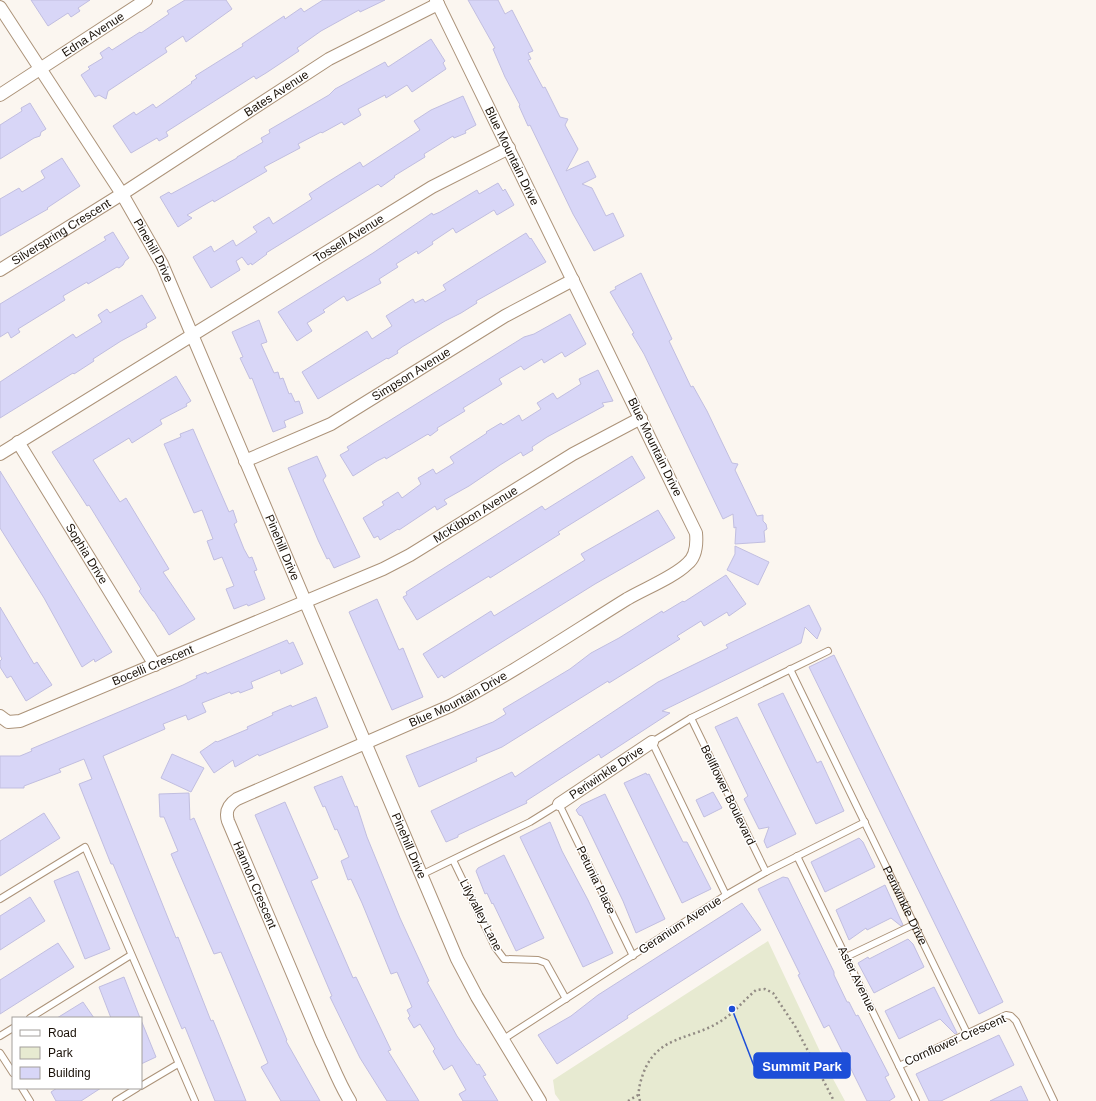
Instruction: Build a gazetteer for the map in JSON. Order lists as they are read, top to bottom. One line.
{"streets":{"street":["Edna Avenue","Bates Avenue","Blue Mountain Drive","Silverspring Crescent","Tossell Avenue","Pinehill Drive","Simpson Avenue","McKibbon Avenue","Sophia Drive","Bocelli Crescent","Periwinkle Drive","Hannon Crescent"],"lane":["Bellflower Boulevard","Petunia Place","Lilyvalley Lane","Geranium Avenue","Aster Avenue","Cornflower Crescent"]},"crossings":[["Edna Avenue","Pinehill Drive"],["Bates Avenue","Blue Mountain Drive"],["Bates Avenue","Silverspring Crescent"],["Bates Avenue","Pinehill Drive"],["Blue Mountain Drive","Tossell Avenue"],["Blue Mountain Drive","Pinehill Drive"],["Blue Mountain Drive","Simpson Avenue"],["Blue Mountain Drive","McKibbon Avenue"],["Blue Mountain Drive","Hannon Crescent"],["Silverspring Crescent","Pinehill Drive"],["Tossell Avenue","Pinehill Drive"],["Pinehill Drive","Simpson Avenue"],["Pinehill Drive","McKibbon Avenue"],["Pinehill Drive","Bocelli Crescent"],["Pinehill Drive","Periwinkle Drive"],["Pinehill Drive","Hannon Crescent"],["Pinehill Drive","Geranium Avenue"],["McKibbon Avenue","Bocelli Crescent"],["Sophia Drive","Bocelli Crescent"],["Periwinkle Drive","Bellflower Boulevard"],["Periwinkle Drive","Petunia Place"],["Periwinkle Drive","Lilyvalley Lane"],["Periwinkle Drive","Geranium Avenue"],["Periwinkle Drive","Cornflower Crescent"],["Bellflower Boulevard","Geranium Avenue"],["Petunia Place","Geranium Avenue"],["Lilyvalley Lane","Geranium Avenue"],["Geranium Avenue","Aster Avenue"],["Aster Avenue","Cornflower Crescent"]],"places":["Summit Park"],"legend":["Road","Park","Building"]}
